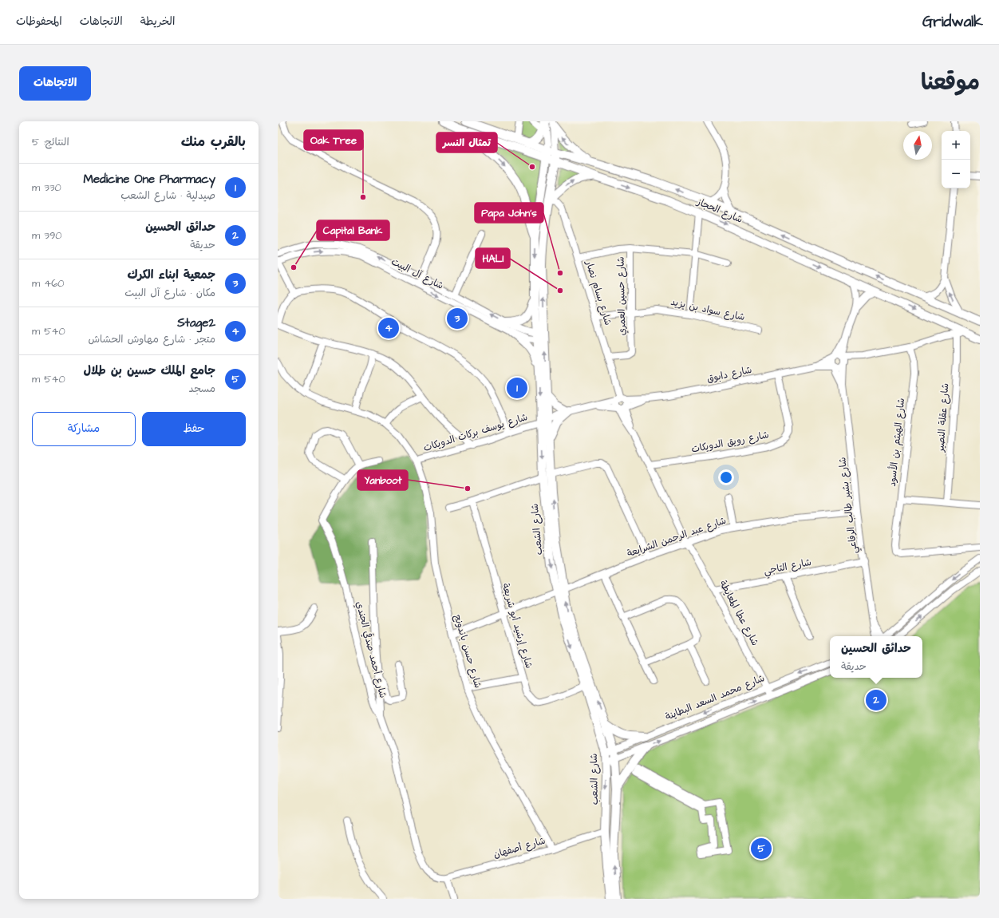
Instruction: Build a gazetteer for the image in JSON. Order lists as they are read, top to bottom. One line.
{"streets":{"main road":["شارع الحجاز","شارع الشعب"],"street":["شارع آل البيت","شارع بسام نصار","شارع حسين العمري","شارع سواد بن يزيد","شارع دابوق","شارع عقلة النصير","شارع يوسف بركات الدويكات","شارع رويق الدويكات","شارع الهيثم بن الأسود","شارع بشير طالب الرفاعي","شارع عبد الرحمن الشرايعة","شارع التاجي","شارع عطا المعايطة","شارع إرشيد أبو شريعة","شارع أحمد صدقي الجندي","شارع حسن باندونج","شارع محمد السعد البطاينة","شارع أصفهان"]},"crossings":[["شارع الحجاز","شارع بشير طالب الرفاعي"],["شارع الحجاز","شارع الشعب"],["شارع آل البيت","شارع الشعب"],["شارع بسام نصار","شارع حسين العمري"],["شارع بسام نصار","شارع سواد بن يزيد"],["شارع بسام نصار","شارع دابوق"],["شارع بسام نصار","شارع الشعب"],["شارع حسين العمري","شارع سواد بن يزيد"],["شارع دابوق","شارع رويق الدويكات"],["شارع دابوق","شارع بشير طالب الرفاعي"],["شارع دابوق","شارع الشعب"],["شارع عقلة النصير","شارع الهيثم بن الأسود"],["شارع يوسف بركات الدويكات","شارع الشعب"],["شارع يوسف بركات الدويكات","شارع حسن باندونج"],["شارع بشير طالب الرفاعي","شارع عبد الرحمن الشرايعة"],["شارع بشير طالب الرفاعي","شارع التاجي"],["شارع الشعب","شارع عبد الرحمن الشرايعة"],["شارع الشعب","شارع إرشيد أبو شريعة"],["شارع الشعب","شارع محمد السعد البطاينة"],["شارع الشعب","شارع أصفهان"],["شارع عبد الرحمن الشرايعة","شارع عطا المعايطة"],["شارع عبد الرحمن الشرايعة","شارع إرشيد أبو شريعة"],["شارع عبد الرحمن الشرايعة","شارع حسن باندونج"],["شارع التاجي","شارع عطا المعايطة"],["شارع عطا المعايطة","شارع محمد السعد البطاينة"],["شارع أحمد صدقي الجندي","شارع أصفهان"],["شارع حسن باندونج","شارع أصفهان"]],"places":["تمثال النسر","Oak Tree","Capital Bank","Papa John's","HALI","Yanboot"],"north":"top","page":{"header":"Gridwalk","nav":["الخريطة","الاتجاهات","المحفوظات"],"title":"موقعنا","buttons":["الاتجاهات",["حفظ","مشاركة"]],"heading":["بالقرب منك","النتائج: 5"],"map_buttons":["+","−"],"list":[{"mark":"1","name":"Medicine One Pharmacy","note":"صيدلية · شارع الشعب","value":"330 m"},{"mark":"2","name":"حدائق الحسين","note":"حديقة","value":"390 m"},{"mark":"3","name":"جمعية ابناء الكرك","note":"مكان · شارع آل البيت","value":"460 m"},{"mark":"4","name":"Stage2","note":"متجر · شارع مهاوش الحشاش","value":"540 m"},{"mark":"5","name":"جامع الملك حسين بن طلال","note":"مسجد","value":"540 m"}],"pins":["3","4","1","2","5"],"popup":["حدائق الحسين","حديقة"]}}
